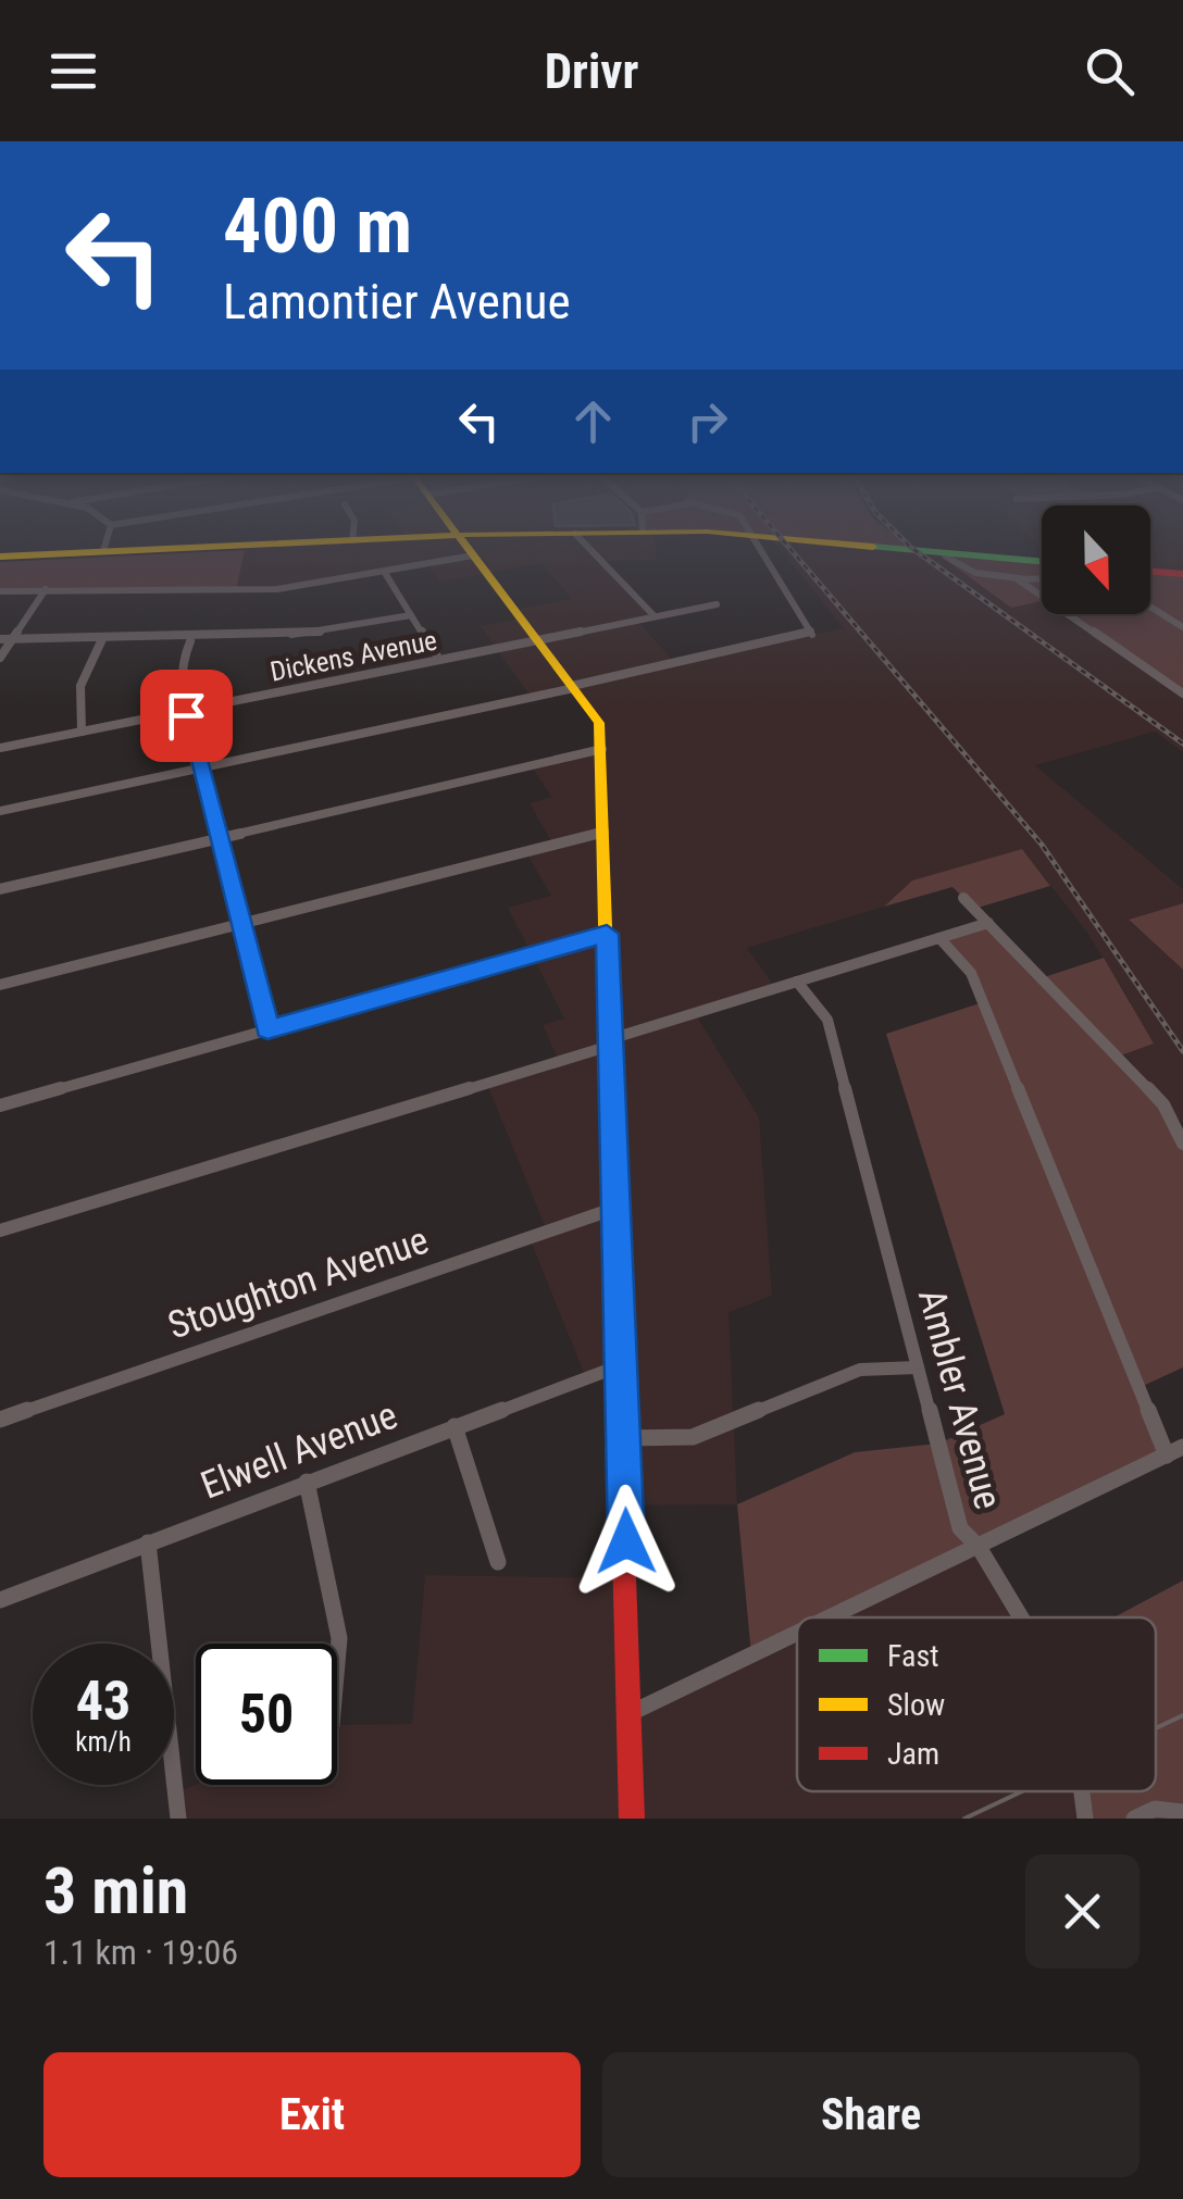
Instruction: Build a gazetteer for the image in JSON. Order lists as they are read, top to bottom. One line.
{"streets":{"street":["Dickens Avenue","Stoughton Avenue","Ambler Avenue","Elwell Avenue"]},"legend":["Fast","Slow","Jam"],"north":"bottom","page":{"header":"Drivr","turn":["400 m","Lamontier Avenue"],"speed":"43 km/h","limit":"50","heading":["3 min","1.1 km · 19:06"],"buttons":["Exit","Share"]}}
